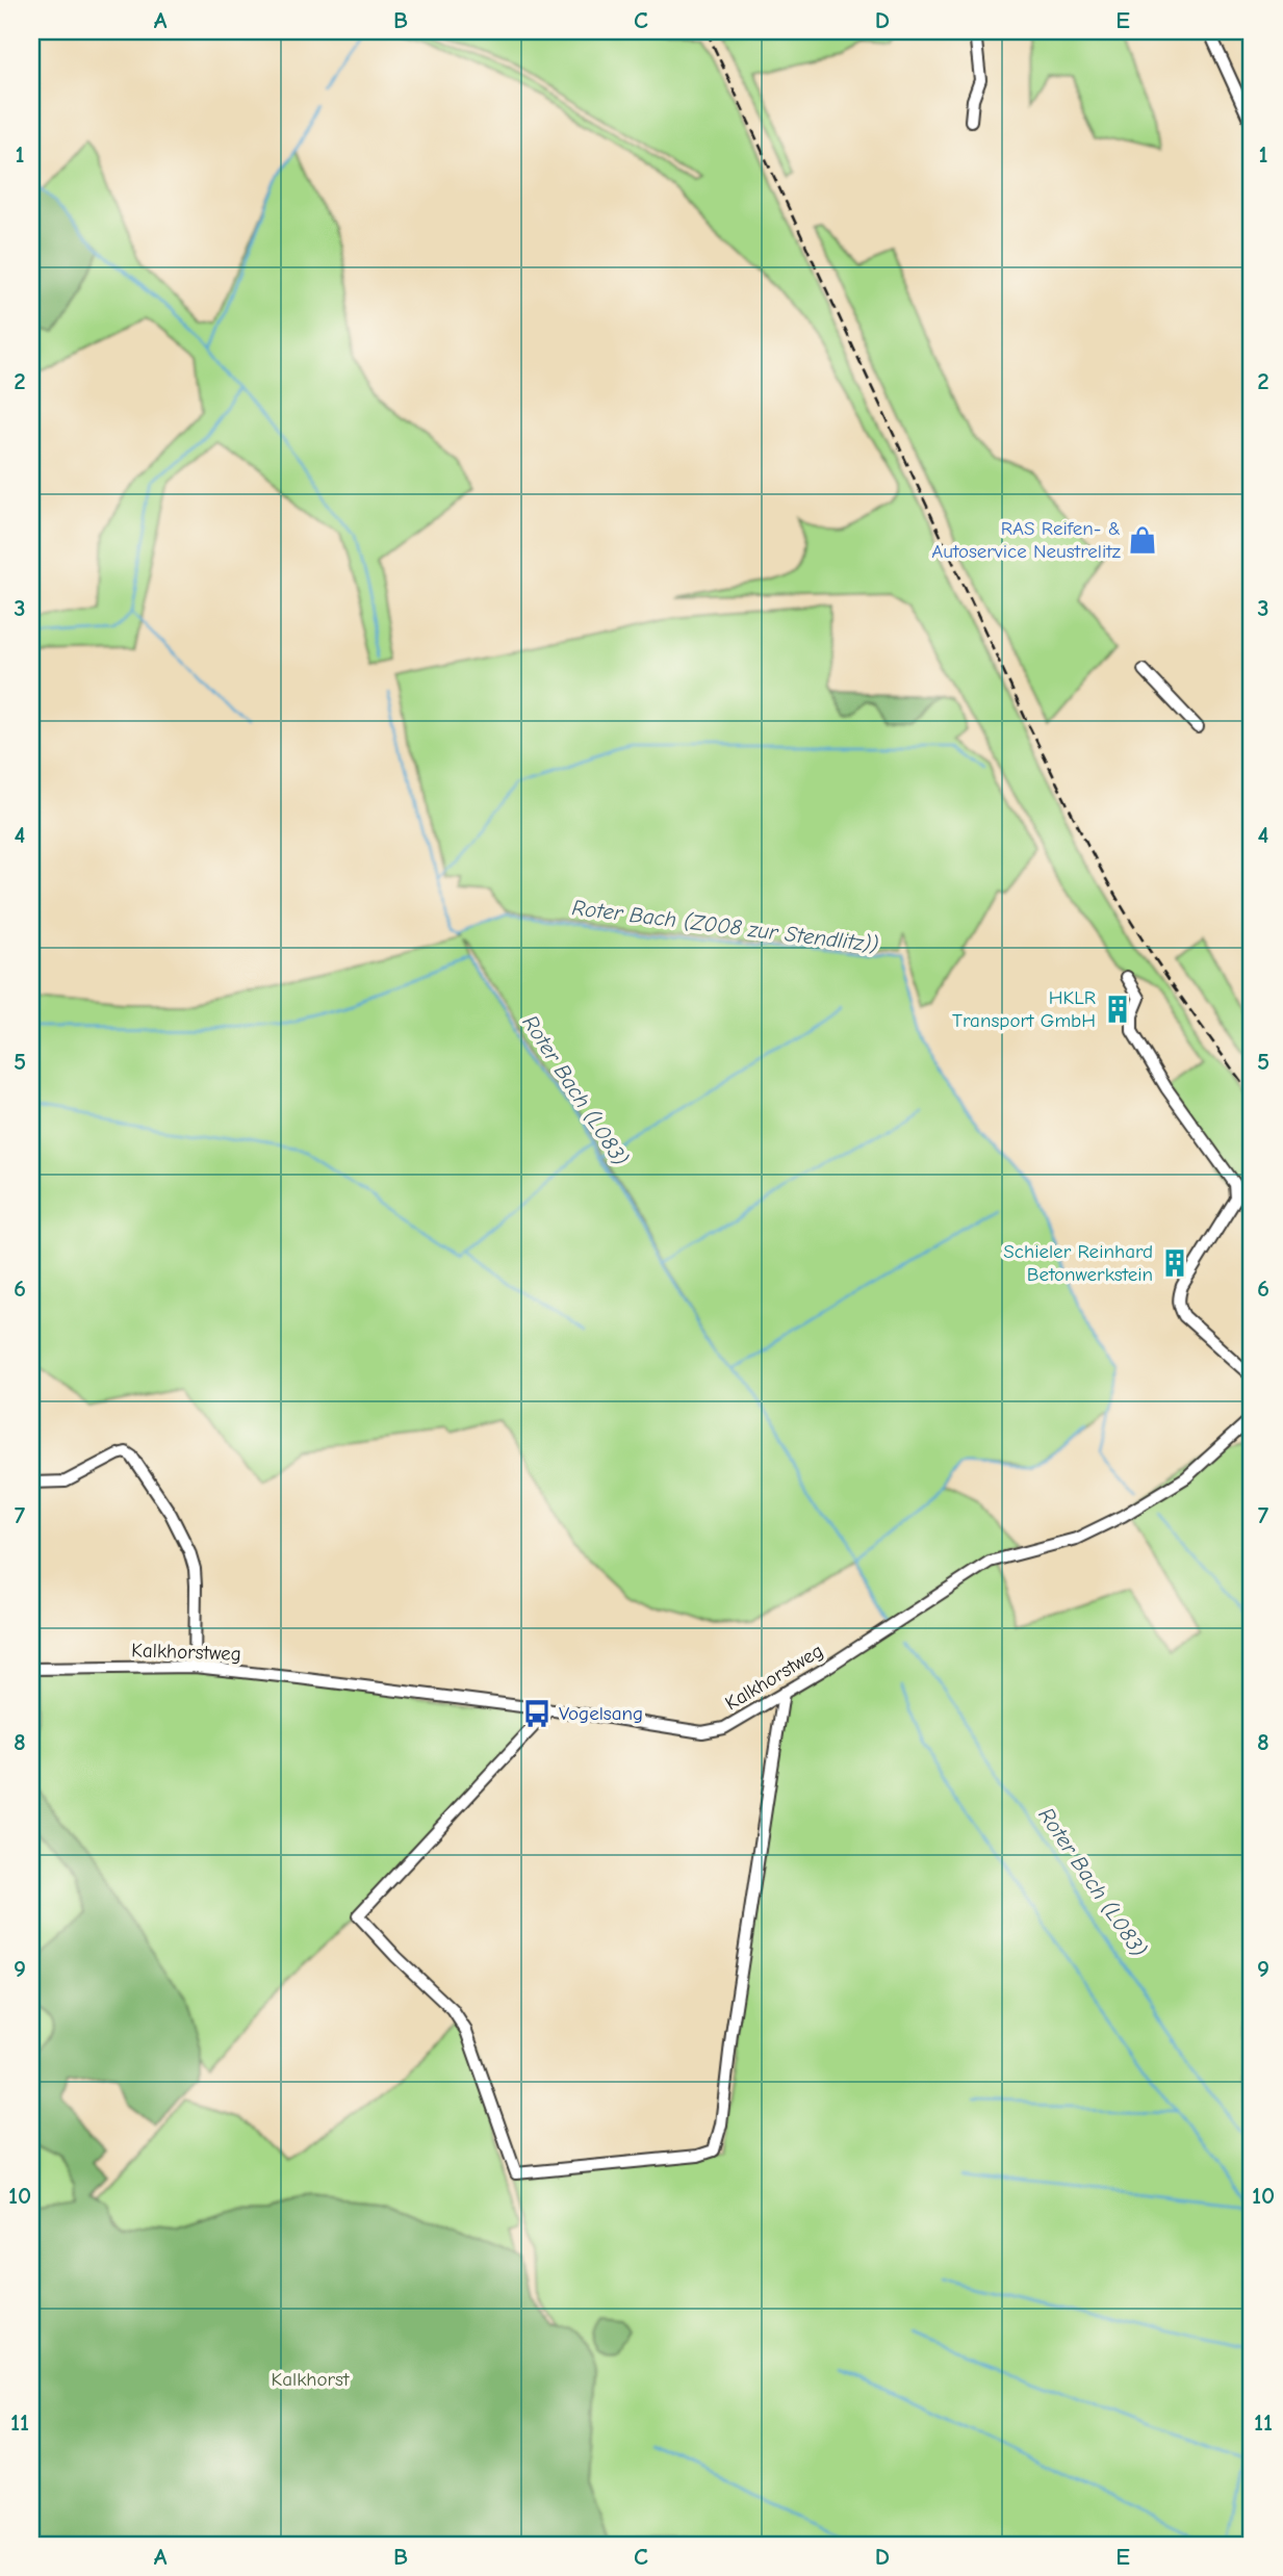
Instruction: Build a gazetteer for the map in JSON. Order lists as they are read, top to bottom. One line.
{"streets":{"street":["Kalkhorstweg"]},"water":["Roter Bach (Z008 zur Stendlitz))","Roter Bach (L083)"],"parks":["Kalkhorst"],"places":{"shop":["RAS Reifen- & Autoservice Neustrelitz"],"building":["HKLR Transport GmbH","Schieler Reinhard Betonwerkstein"],"bus stop":["Vogelsang"]},"grid":{"columns":["A","B","C","D","E"],"rows":["1","2","3","4","5","6","7","8","9","10","11"]}}
